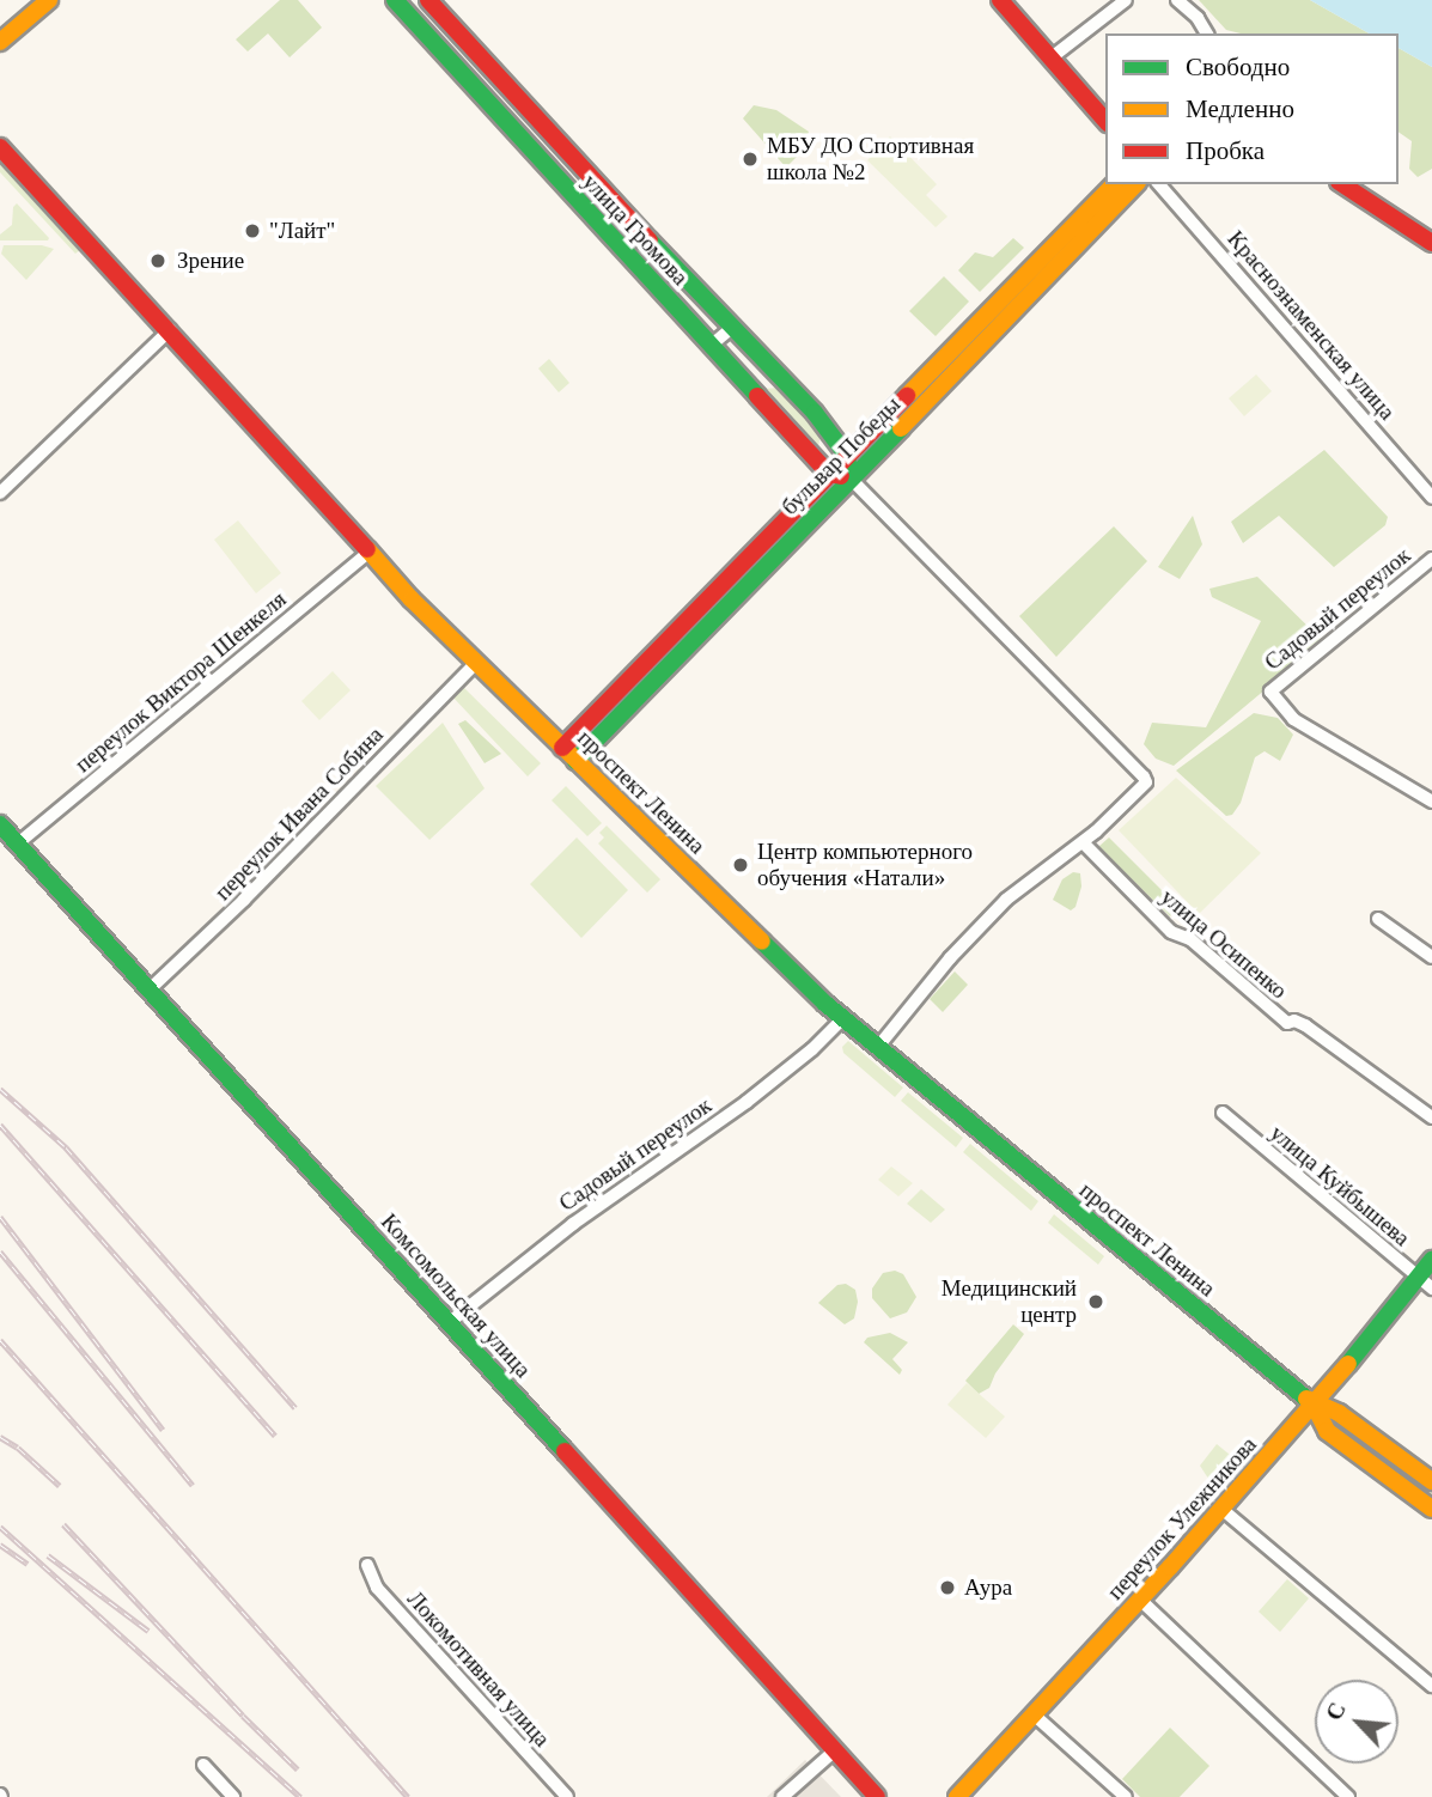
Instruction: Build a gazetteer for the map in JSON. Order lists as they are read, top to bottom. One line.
{"streets":{"main road":["улица Громова","бульвар Победы","проспект Ленина","Комсомольская улица","переулок Улежникова"],"street":["Краснознаменская улица","Садовый переулок","переулок Виктора Шенкеля","переулок Ивана Собина","улица Осипенко","улица Куйбышева","Локомотивная улица"]},"crossings":[["улица Громова","бульвар Победы"],["бульвар Победы","проспект Ленина"],["Садовый переулок","проспект Ленина"],["Садовый переулок","Комсомольская улица"],["переулок Виктора Шенкеля","проспект Ленина"],["переулок Виктора Шенкеля","Комсомольская улица"],["проспект Ленина","переулок Ивана Собина"],["проспект Ленина","переулок Улежникова"],["переулок Ивана Собина","Комсомольская улица"],["улица Куйбышева","переулок Улежникова"]],"places":["МБУ ДО Спортивная школа №2","\"Лайт\"","Зрение","Центр компьютерного обучения «Натали»","Медицинский центр","Аура"],"legend":["Свободно","Медленно","Пробка"],"north":"top left"}
